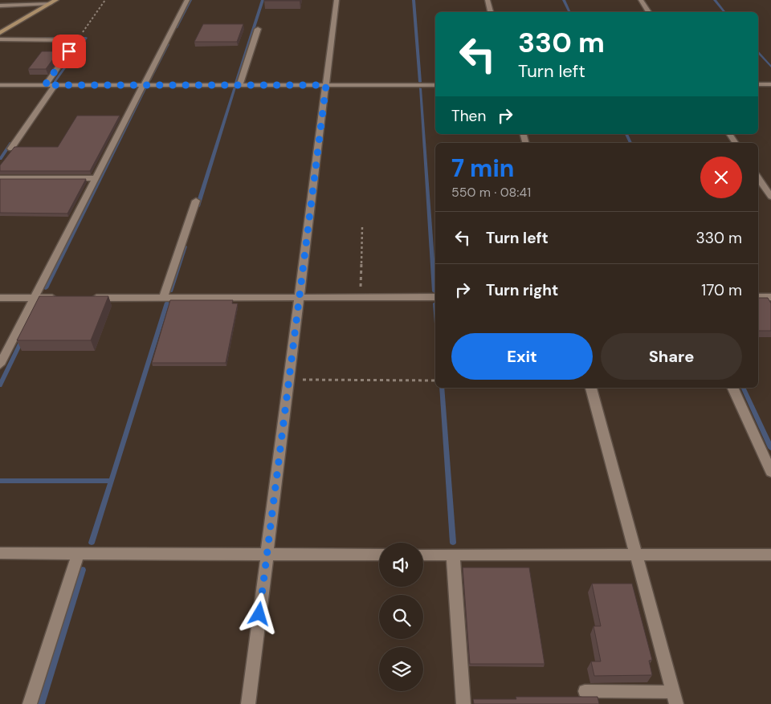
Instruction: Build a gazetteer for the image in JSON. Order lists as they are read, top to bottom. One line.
{"page":{"turn":["330 m","Turn left"],"then":"Then","heading":["7 min","550 m · 08:41"],"list":[{"name":"Turn left","value":"330 m"},{"name":"Turn right","value":"170 m"}],"buttons":["Exit","Share"]}}
